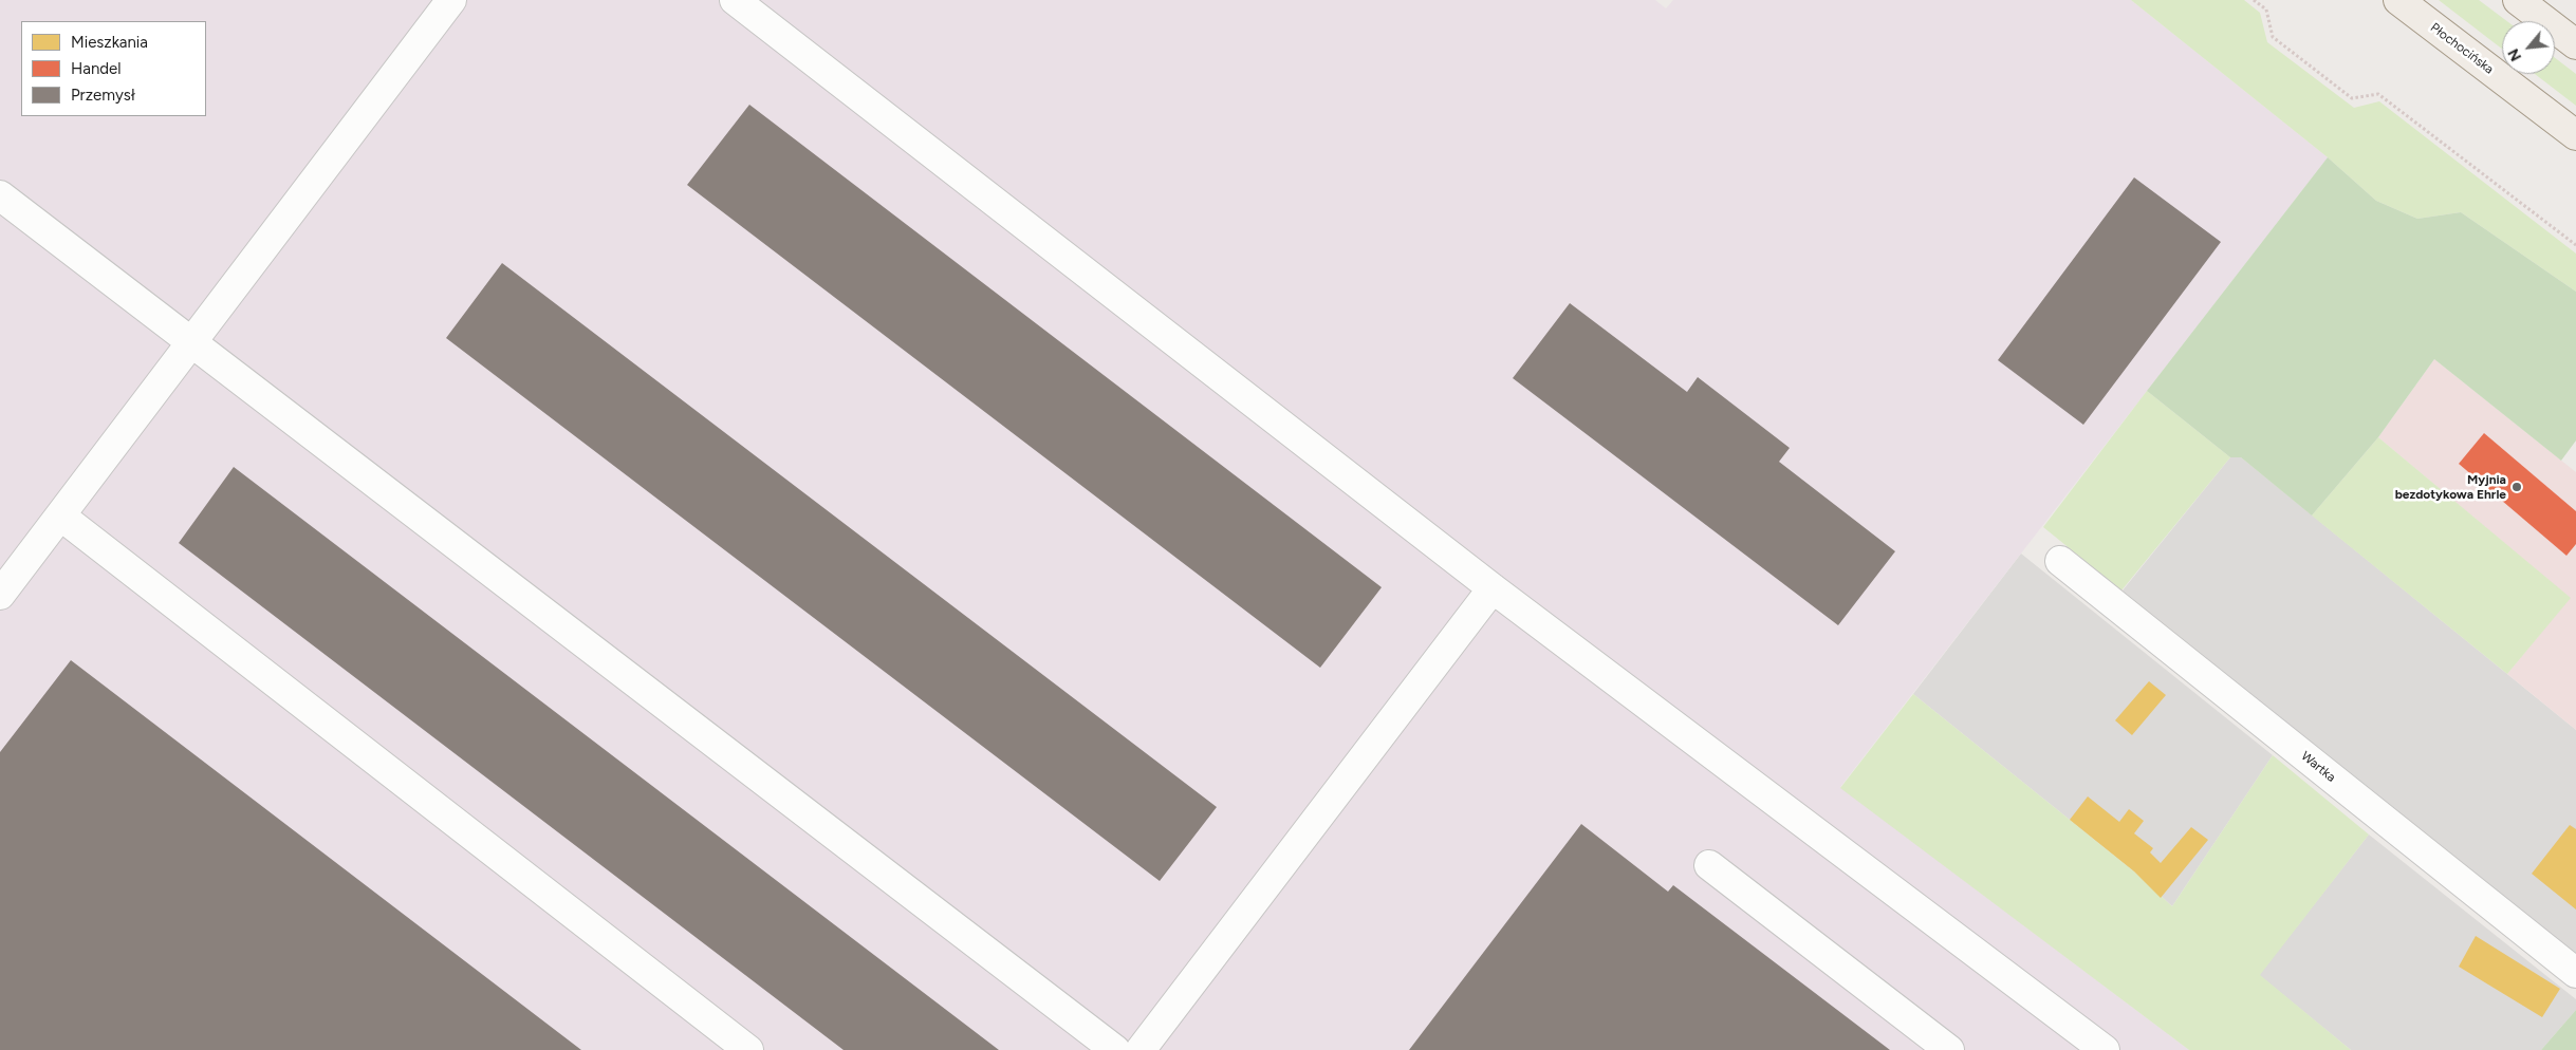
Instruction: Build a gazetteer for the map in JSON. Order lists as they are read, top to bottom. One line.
{"streets":{"main road":["Płochocińska"],"street":["Wartka"]},"places":["Myjnia bezdotykowa Ehrle"],"legend":["Mieszkania","Handel","Przemysł"],"north":"bottom left"}
